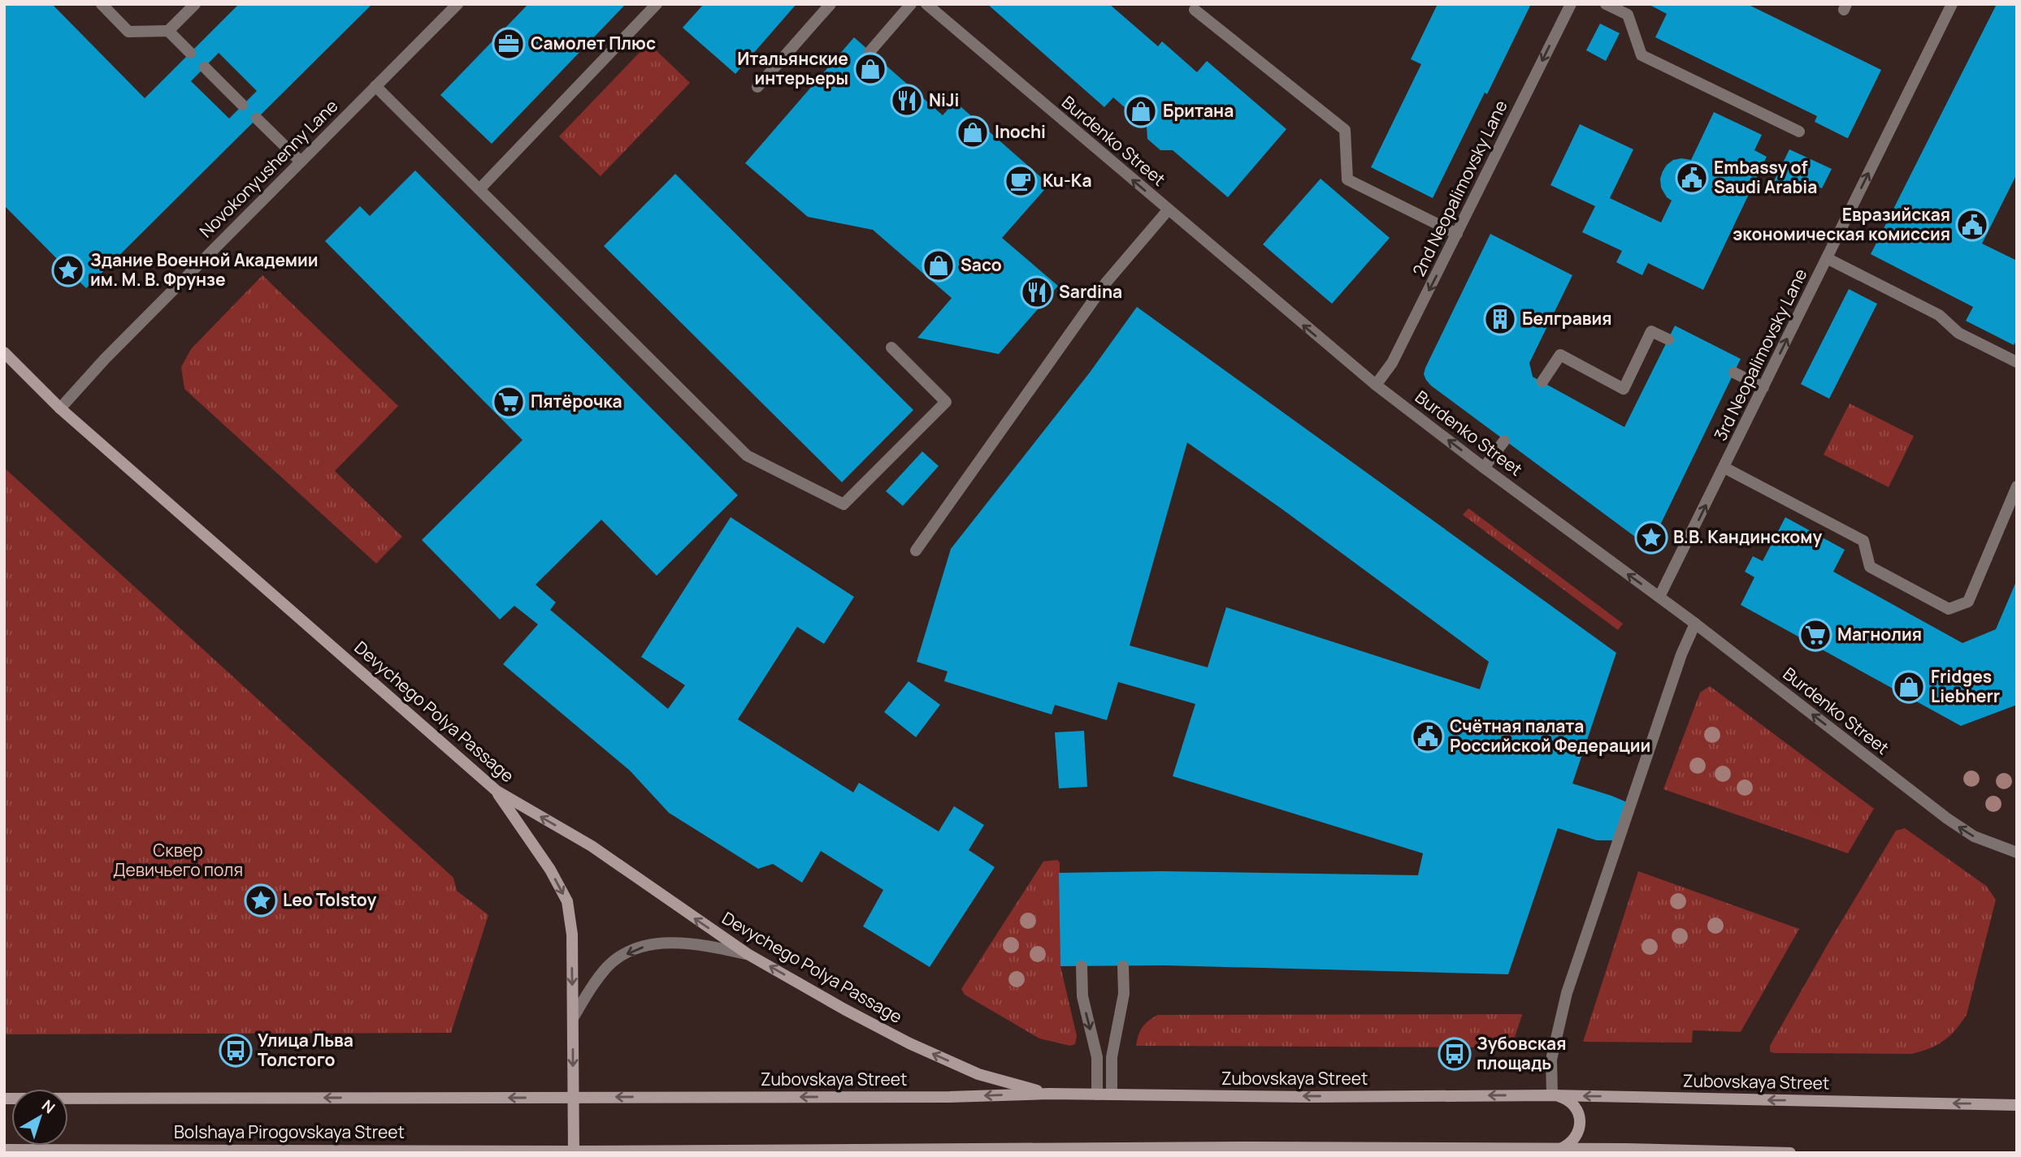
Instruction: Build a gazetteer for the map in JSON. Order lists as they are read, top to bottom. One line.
{"streets":{"main road":["Devychego Polya Passage","Zubovskaya Street","Bolshaya Pirogovskaya Street"],"street":["Burdenko Street","Novokonyushenny Lane","2nd Neopalimovsky Lane","3rd Neopalimovsky Lane"]},"crossings":[["Burdenko Street","2nd Neopalimovsky Lane"],["Burdenko Street","3rd Neopalimovsky Lane"],["Novokonyushenny Lane","Devychego Polya Passage"],["Devychego Polya Passage","Zubovskaya Street"],["Zubovskaya Street","Bolshaya Pirogovskaya Street"]],"one_way":["Burdenko Street","2nd Neopalimovsky Lane","3rd Neopalimovsky Lane","Devychego Polya Passage"],"parks":["Сквер Девичьего поля"],"places":{"office":["Самолет Плюс"],"shop":["Итальянские интерьеры","Британа","Inochi","Saco","Fridges Liebherr"],"restaurant":["NiJi","Sardina"],"public building":["Embassy of Saudi Arabia","Евразийская экономическая комиссия","Счётная палата Российской Федерации"],"cafe":["Ku-Ka"],"place":["Здание Военной Академии им. М. В. Фрунзе","В.В. Кандинскому","Leo Tolstoy"],"building":["Белгравия"],"supermarket":["Пятёрочка","Магнолия"],"bus stop":["Улица Льва Толстого","Зубовская площадь"]},"north":"top right"}
